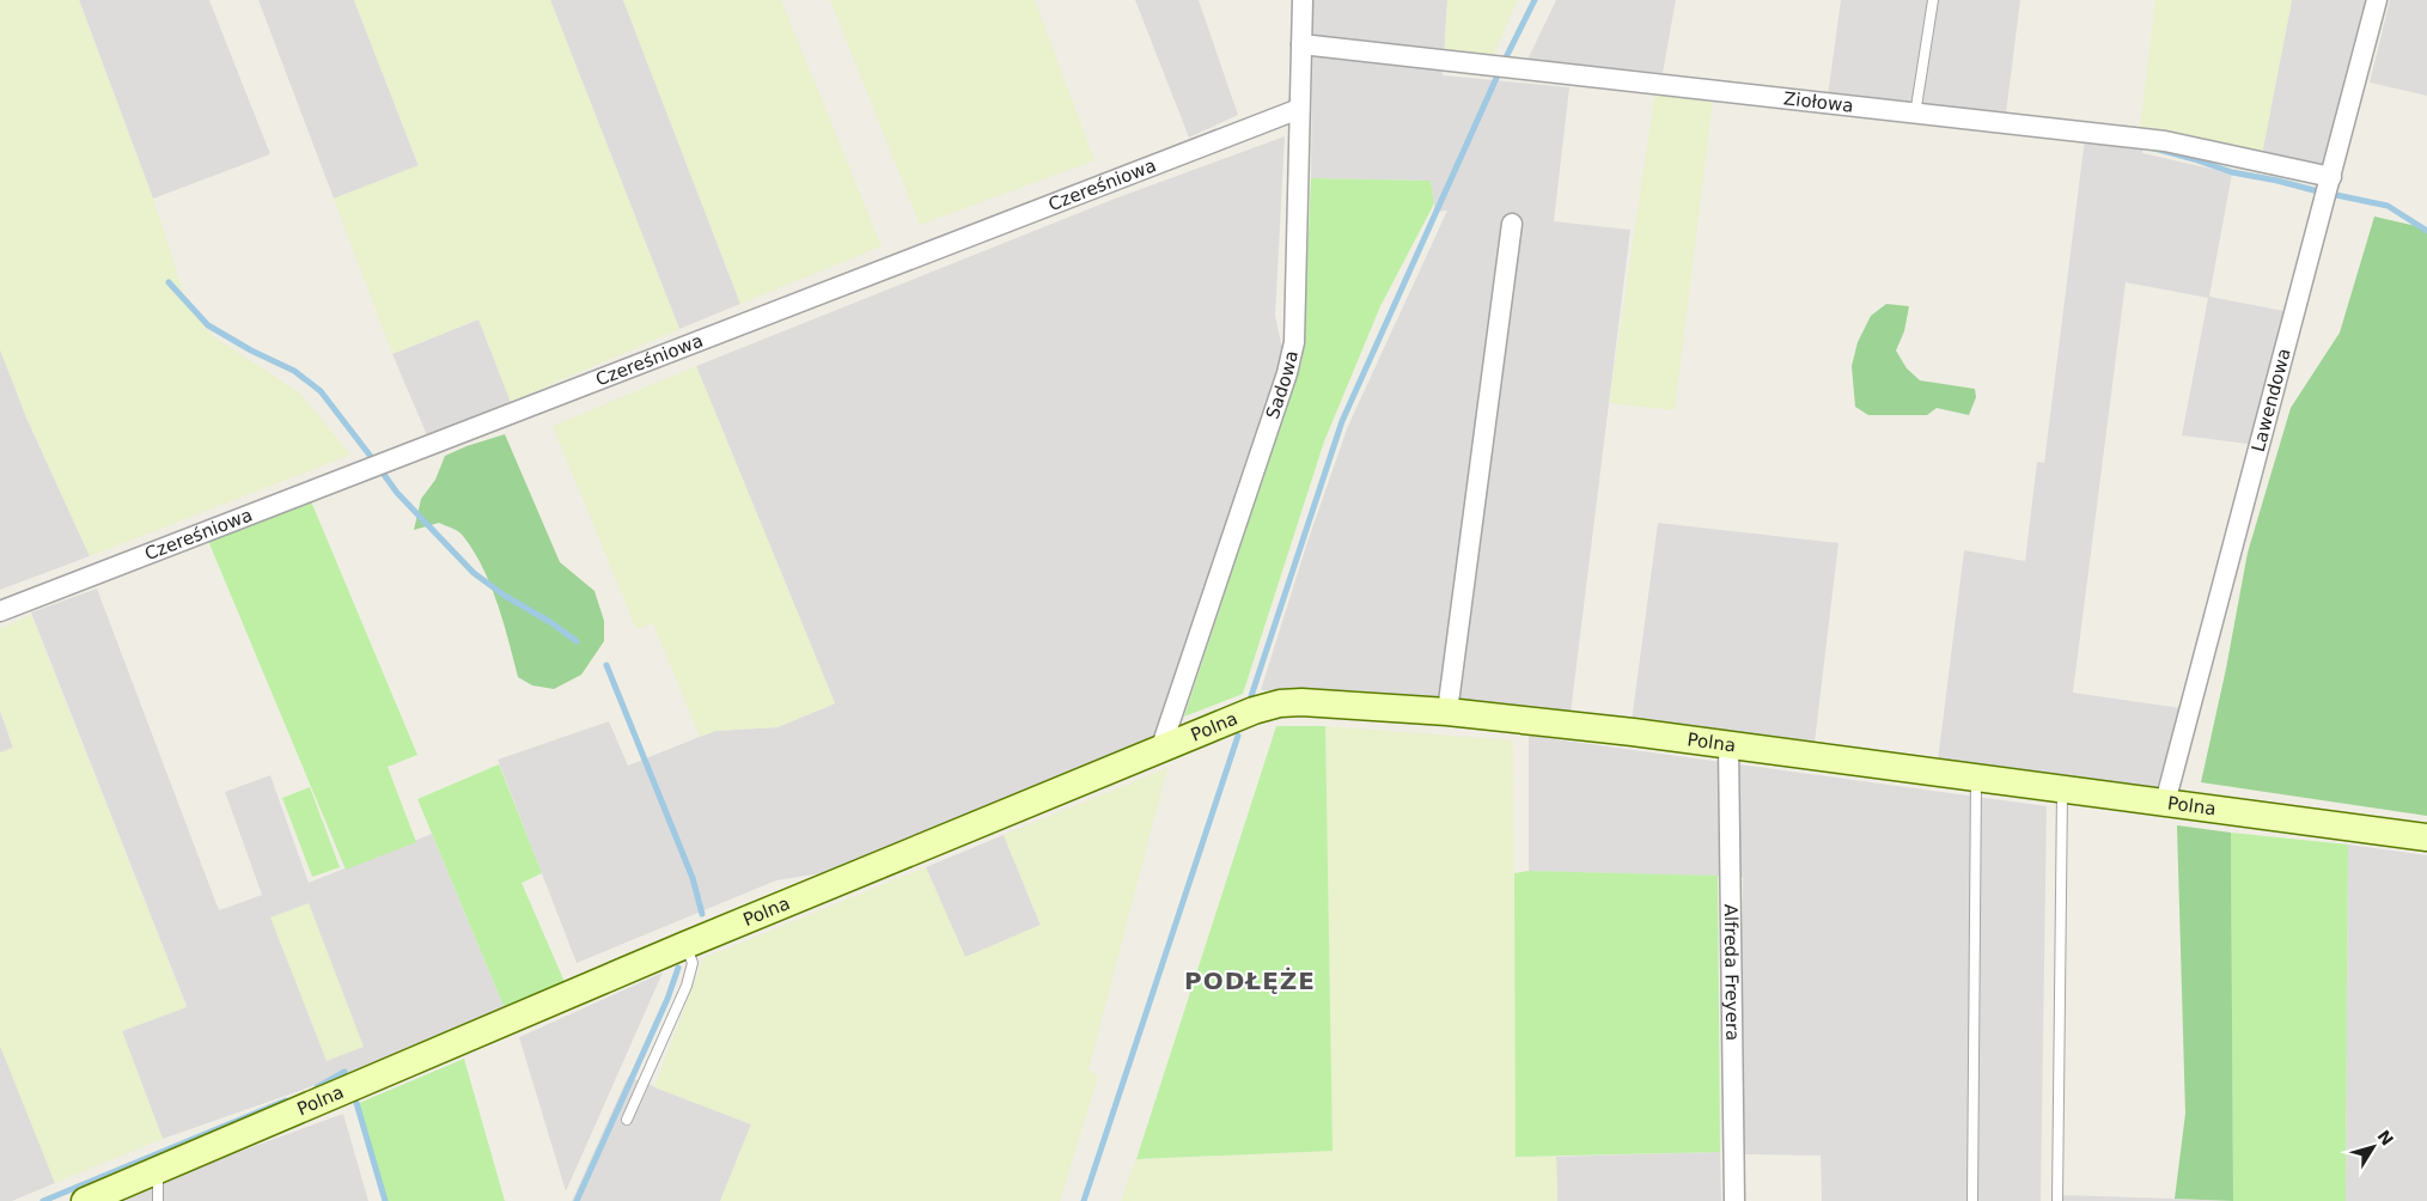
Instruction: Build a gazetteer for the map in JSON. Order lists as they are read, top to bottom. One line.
{"streets":{"street":["Ziołowa","Czereśniowa","Sadowa","Lawendowa","Polna","Alfreda Freyera"]},"crossings":[["Ziołowa","Sadowa"],["Ziołowa","Lawendowa"],["Czereśniowa","Sadowa"],["Sadowa","Polna"],["Lawendowa","Polna"],["Polna","Alfreda Freyera"]],"districts":["PODŁĘŻE"],"north":"top right"}
